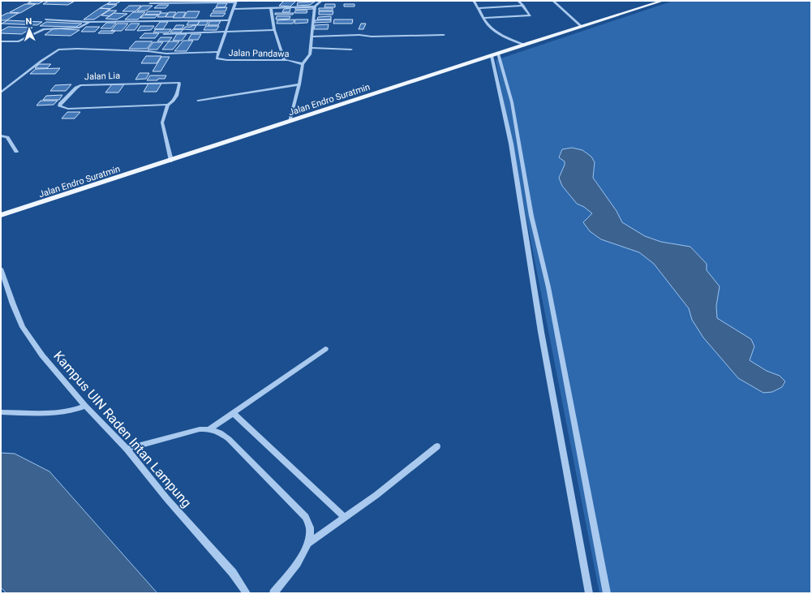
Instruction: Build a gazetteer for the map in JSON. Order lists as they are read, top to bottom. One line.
{"streets":{"main road":["Jalan Endro Suratmin"],"street":["Jalan Pandawa","Jalan Lia","Kampus UIN Raden Intan Lampung"]},"crossings":[["Jalan Pandawa","Jalan Endro Suratmin"],["Jalan Lia","Jalan Endro Suratmin"]],"north":"top"}
